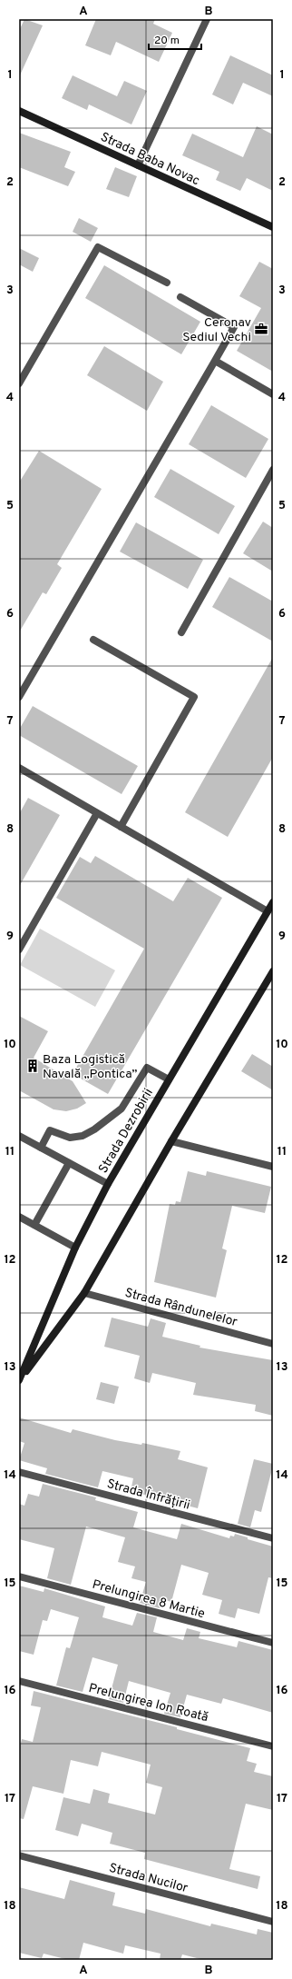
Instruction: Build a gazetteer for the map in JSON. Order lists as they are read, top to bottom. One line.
{"streets":{"main road":["Strada Baba Novac","Strada Dezrobirii"],"street":["Strada Rândunelelor","Strada Înfrățirii","Prelungirea 8 Martie","Prelungirea Ion Roată","Strada Nucilor"]},"crossings":[["Strada Dezrobirii","Strada Rândunelelor"]],"places":{"office":["Ceronav Sediul Vechi"],"building":["Baza Logistică Navală „Pontica”"]},"scale_bar":"20 m","grid":{"columns":["A","B"],"rows":["1","2","3","4","5","6","7","8","9","10","11","12","13","14","15","16","17","18"]}}
